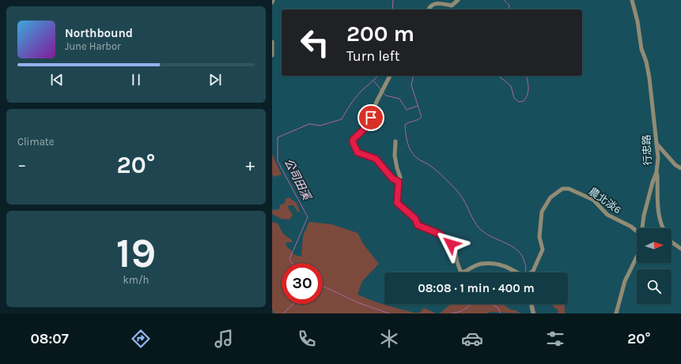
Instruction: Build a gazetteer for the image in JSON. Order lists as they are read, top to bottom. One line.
{"streets":{"street":["行忠路","農北淡6"]},"water":["公司田溪"],"north":"right","page":{"turn":["200 m","Turn left"],"song":["Northbound","June Harbor"],"tile":["Climate",["19","km/h"]],"heat":["−","20°","+"],"limit":"30","trip":"08:08 · 1 min · 400 m","tabs":["08:07","20°"]}}
